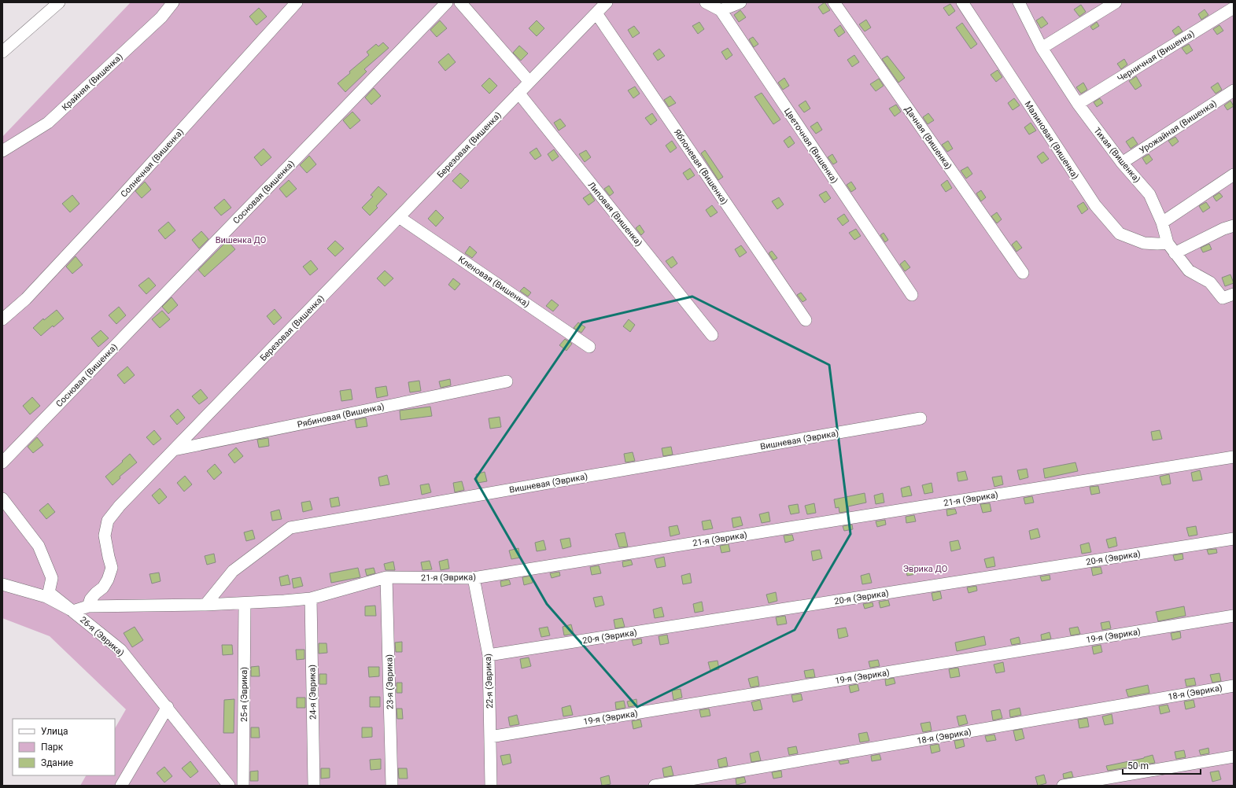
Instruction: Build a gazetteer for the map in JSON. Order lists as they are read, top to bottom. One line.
{"streets":{"lane":["Черничная (Вишенка)","Крайняя (Вишенка)","Урожайная (Вишенка)","Дачная (Вишенка)","Малиновая (Вишенка)","Березовая (Вишенка)","Цветочная (Вишенка)","Тихая (Вишенка)","Солнечная (Вишенка)","Яблоневая (Вишенка)","Сосновая (Вишенка)","Липовая (Вишенка)","Кленовая (Вишенка)","Рябиновая (Вишенка)","Вишневая (Эврика)","21-я (Эврика)","20-я (Эврика)","19-я (Эврика)","26-я (Эврика)","22-я (Эврика)","23-я (Эврика)","24-я (Эврика)","18-я (Эврика)","25-я (Эврика)"]},"crossings":[["Черничная (Вишенка)","Тихая (Вишенка)"],["Урожайная (Вишенка)","Тихая (Вишенка)"],["Малиновая (Вишенка)","Тихая (Вишенка)"],["Березовая (Вишенка)","Яблоневая (Вишенка)"],["Березовая (Вишенка)","Липовая (Вишенка)"],["Березовая (Вишенка)","Кленовая (Вишенка)"],["Березовая (Вишенка)","Рябиновая (Вишенка)"],["Березовая (Вишенка)","21-я (Эврика)"],["Вишневая (Эврика)","21-я (Эврика)"],["21-я (Эврика)","22-я (Эврика)"],["21-я (Эврика)","23-я (Эврика)"],["21-я (Эврика)","24-я (Эврика)"],["21-я (Эврика)","25-я (Эврика)"],["20-я (Эврика)","22-я (Эврика)"],["19-я (Эврика)","22-я (Эврика)"]],"parks":["Вишенка ДО","Эврика ДО"],"legend":["Улица","Парк","Здание"],"scale_bar":"50 m"}
